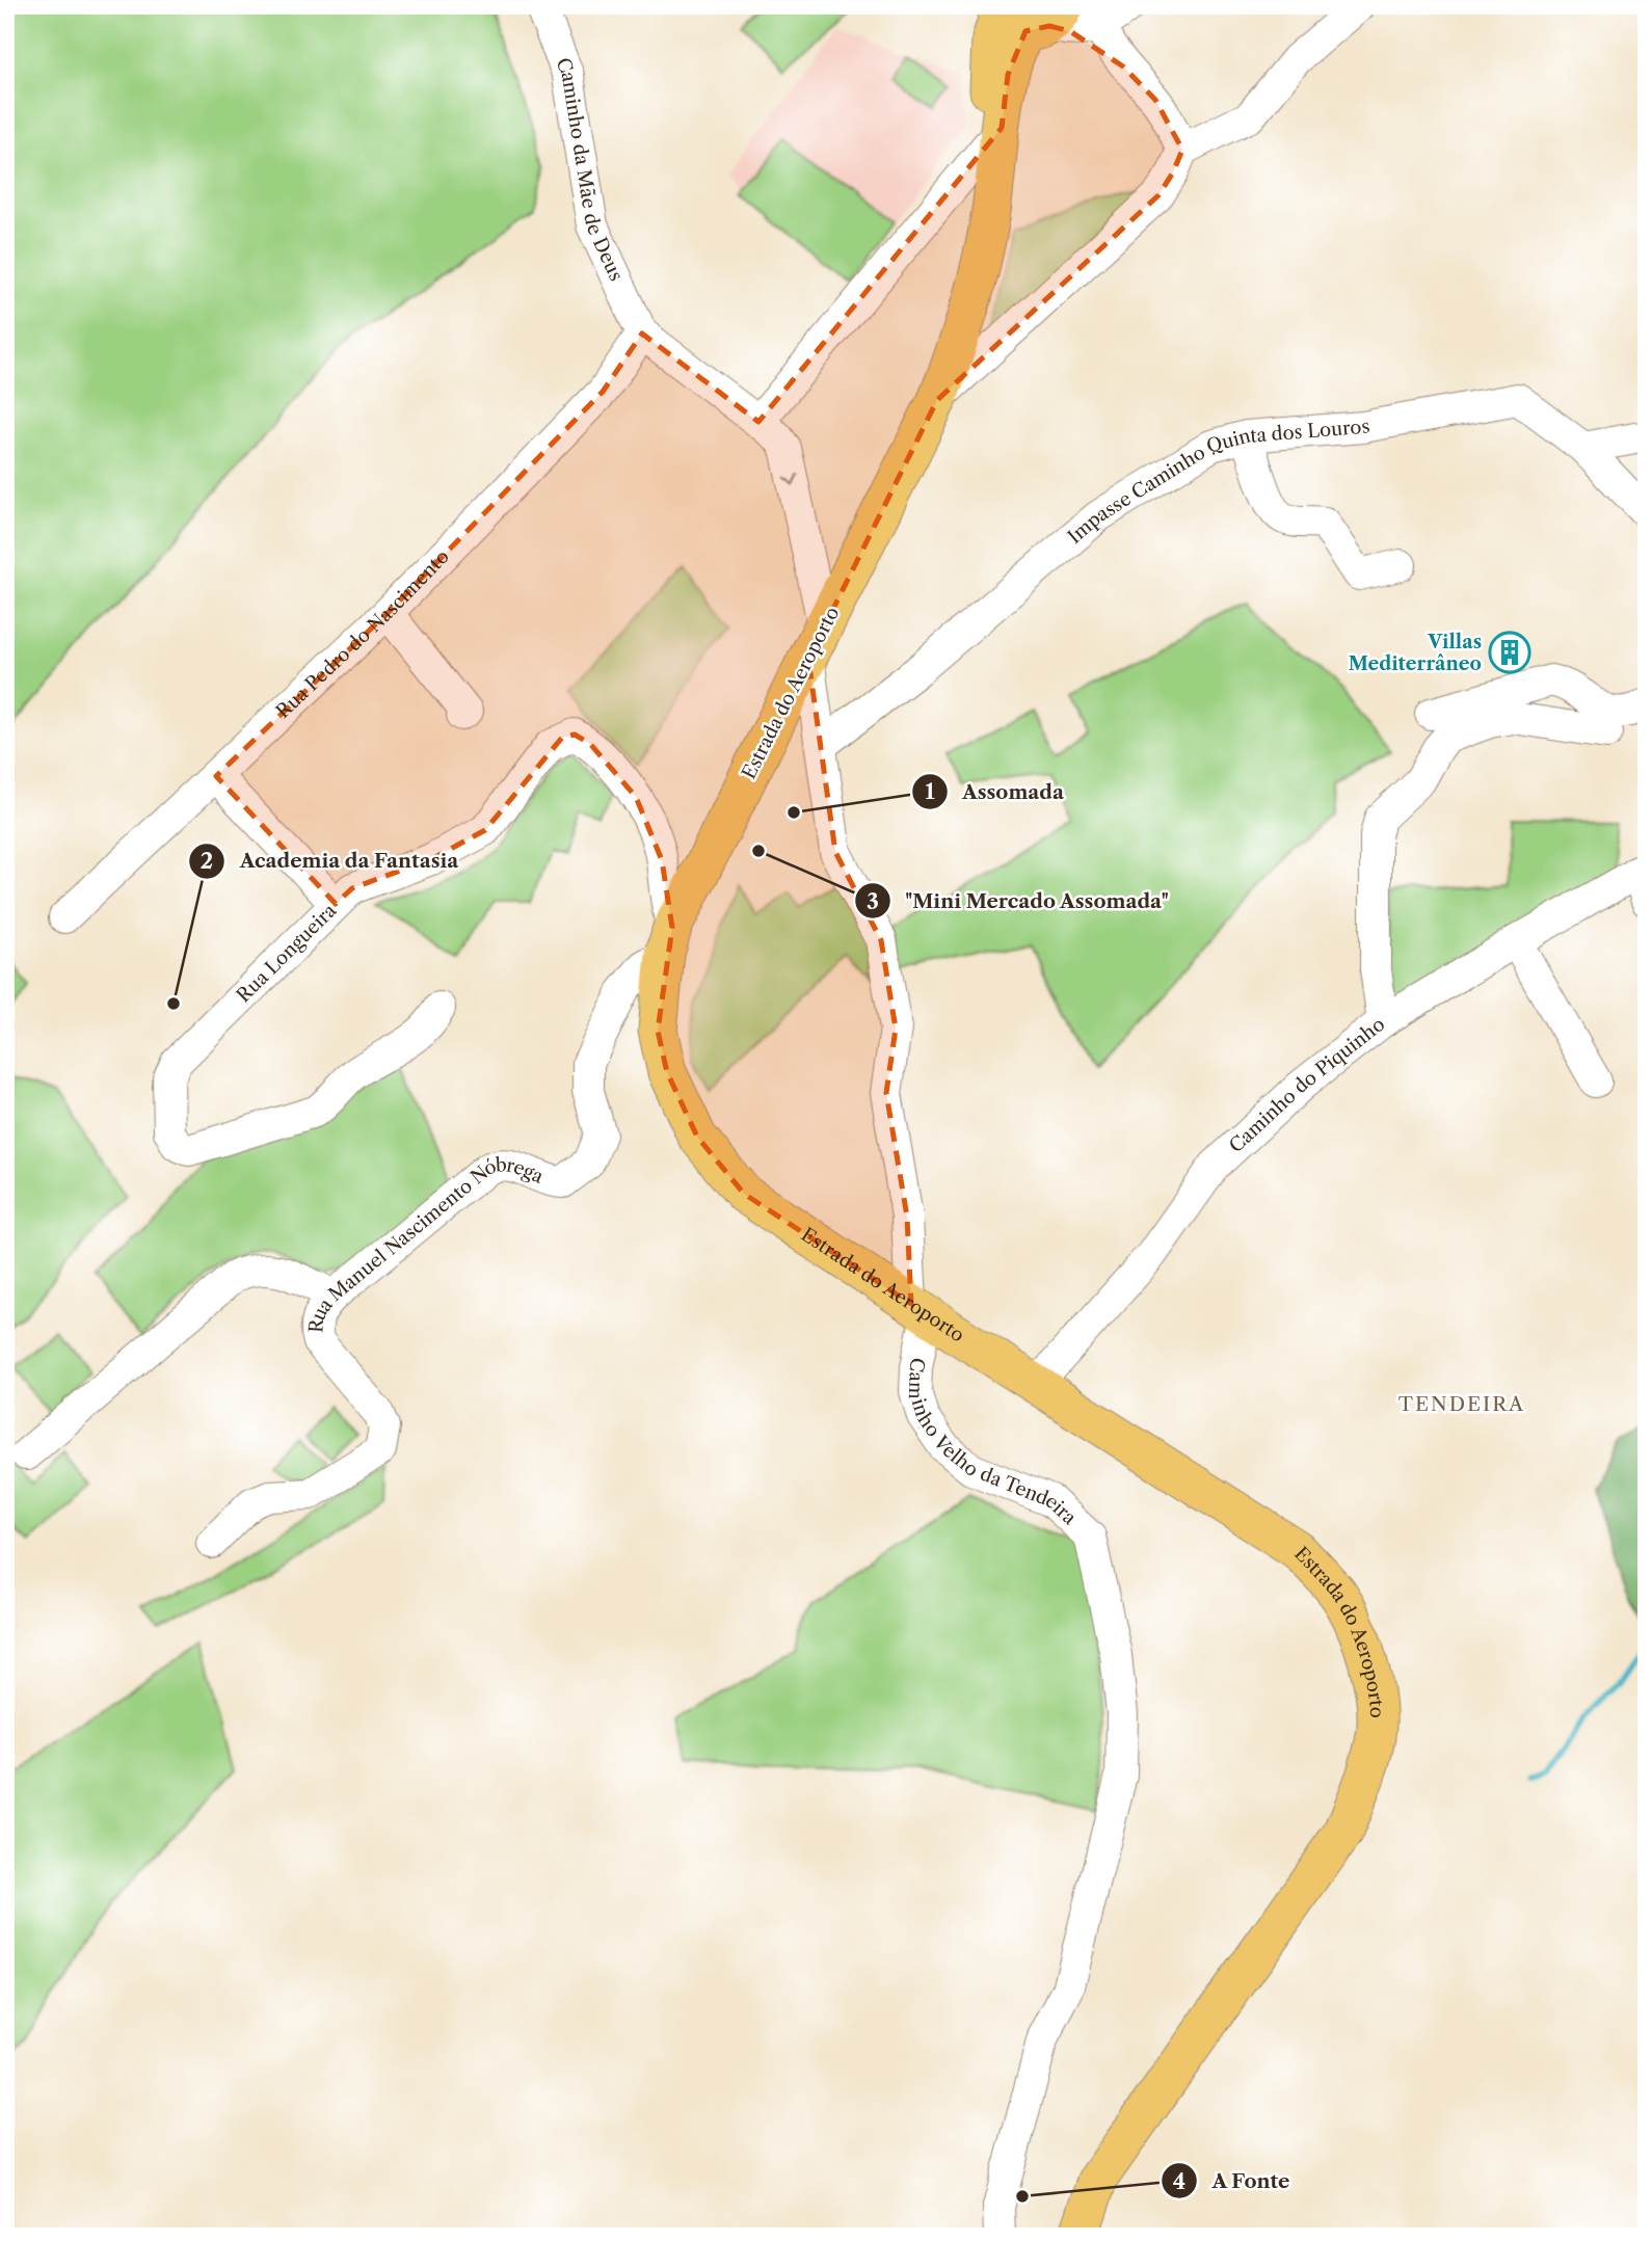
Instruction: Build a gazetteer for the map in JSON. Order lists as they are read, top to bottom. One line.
{"streets":{"main road":["Estrada do Aeroporto"],"street":["Caminho da Mãe de Deus","Impasse Caminho Quinta dos Louros","Rua Pedro do Nascimento","Rua Longueira","Caminho do Piquinho","Rua Manuel Nascimento Nóbrega","Caminho Velho da Tendeira"]},"crossings":[["Caminho da Mãe de Deus","Rua Pedro do Nascimento"],["Caminho da Mãe de Deus","Caminho Velho da Tendeira"],["Impasse Caminho Quinta dos Louros","Caminho Velho da Tendeira"],["Rua Pedro do Nascimento","Caminho Velho da Tendeira"],["Estrada do Aeroporto","Rua Longueira"],["Estrada do Aeroporto","Caminho do Piquinho"],["Estrada do Aeroporto","Rua Manuel Nascimento Nóbrega"],["Estrada do Aeroporto","Caminho Velho da Tendeira"],["Rua Longueira","Rua Manuel Nascimento Nóbrega"]],"districts":["TENDEIRA"],"places":{"building":["Villas Mediterrâneo"],"other":["Assomada","\"Mini Mercado Assomada\"","Academia da Fantasia","A Fonte"]}}
